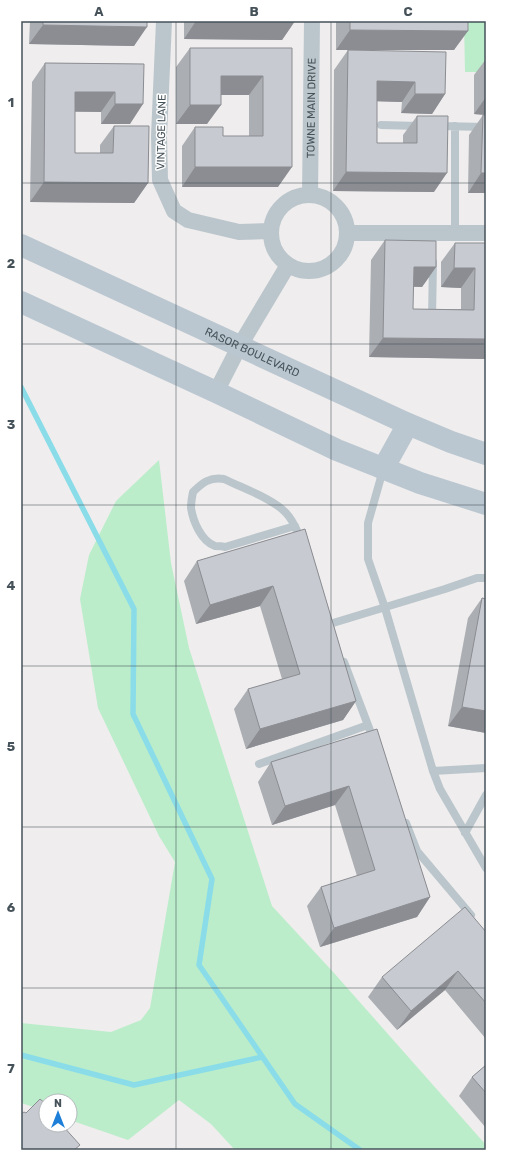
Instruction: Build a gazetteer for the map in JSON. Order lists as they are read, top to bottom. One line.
{"streets":{"main road":["RASOR BOULEVARD"],"street":["TOWNE MAIN DRIVE","VINTAGE LANE"]},"crossings":[["TOWNE MAIN DRIVE","VINTAGE LANE"]],"north":"top","grid":{"columns":["A","B","C"],"rows":["1","2","3","4","5","6","7"]}}
